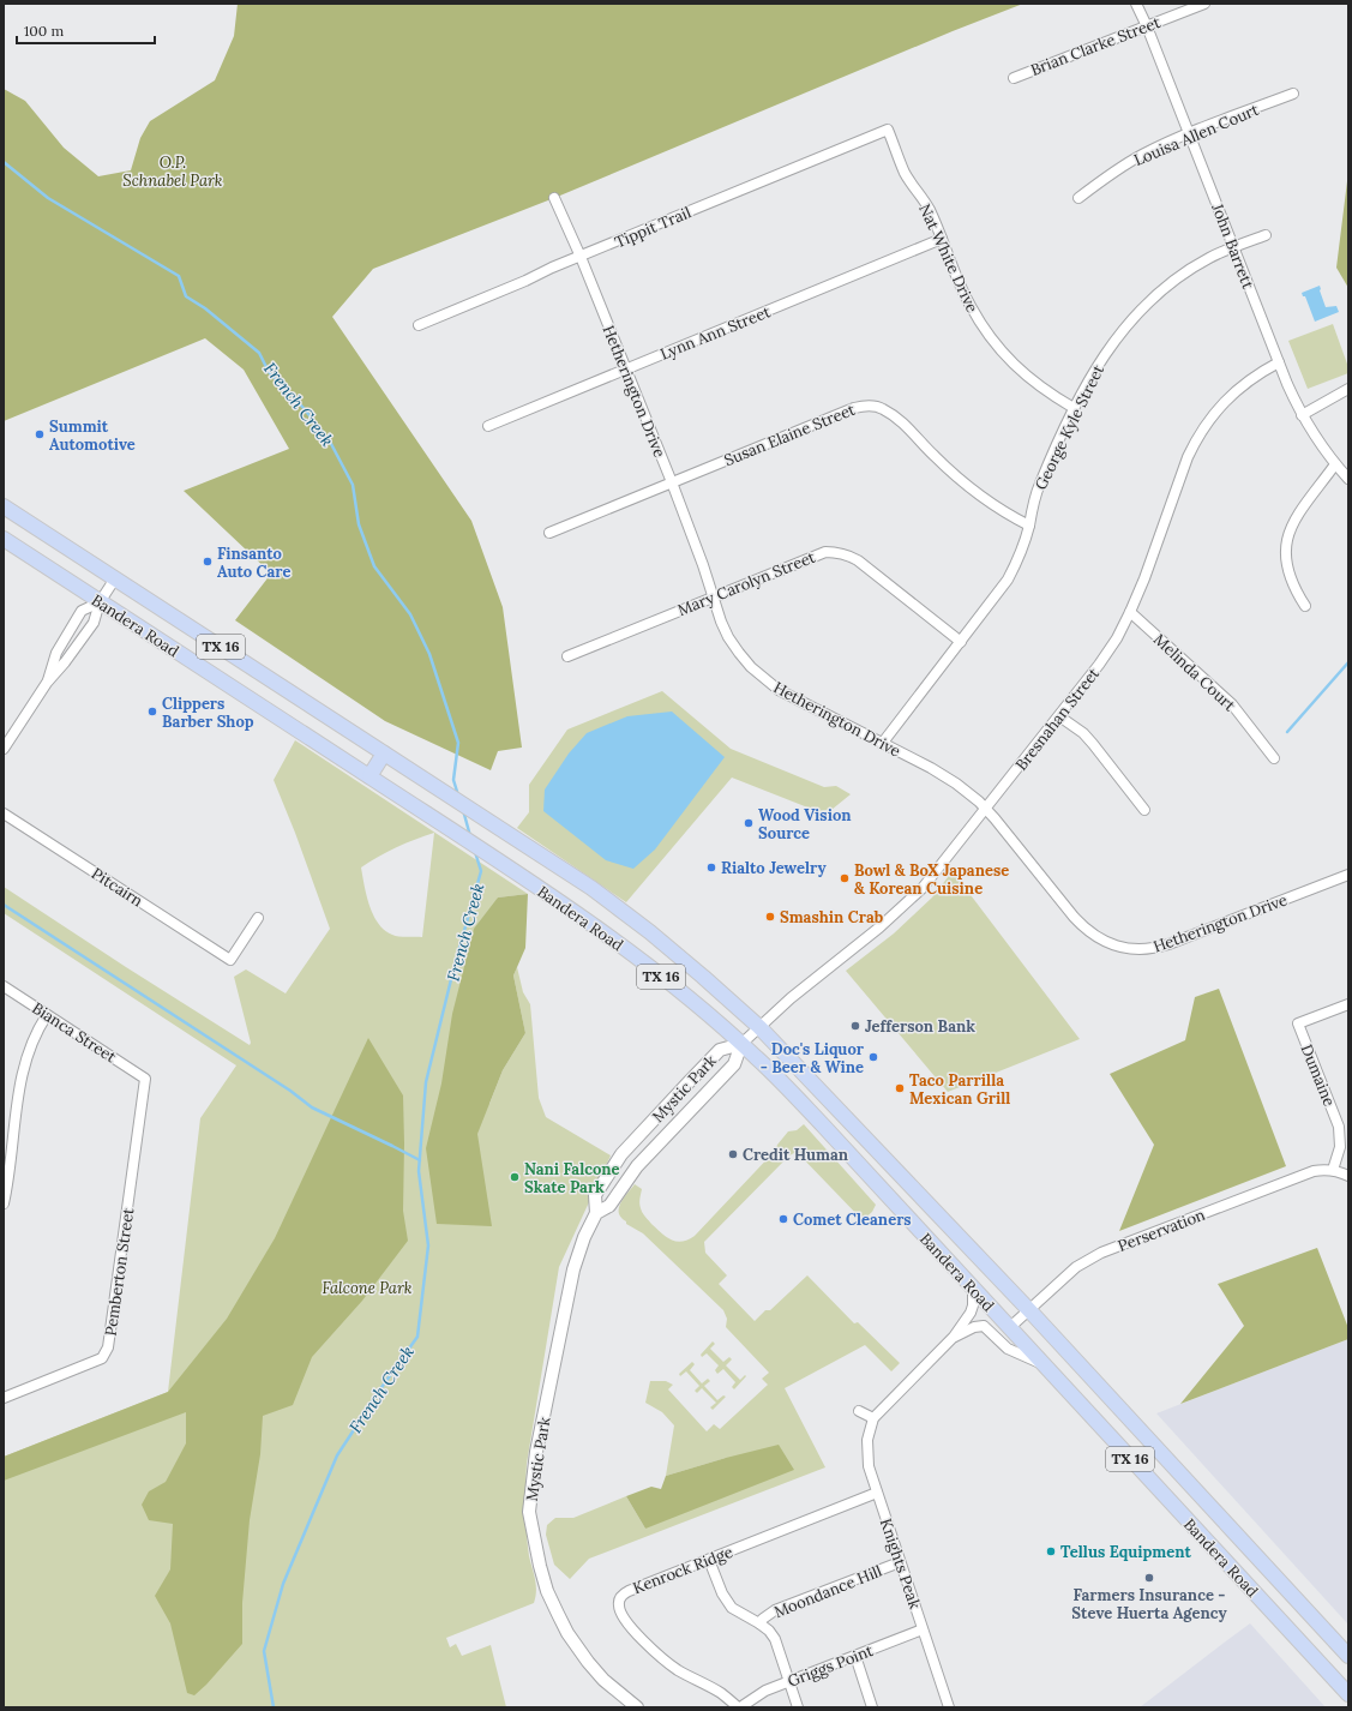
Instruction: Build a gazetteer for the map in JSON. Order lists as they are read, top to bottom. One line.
{"streets":{"main road":["Bandera Road","TX 16"],"street":["Brian Clarke Street","Louisa Allen Court","Tippit Trail","John Barrett","Nat White Drive","Lynn Ann Street","Hetherington Drive","George Kyle Street","Susan Elaine Street","Mary Carolyn Street","Melinda Court","Bresnahan Street","Pitcairn","Bianca Street","Dumaine","Mystic Park","Perservation","Pemberton Street","Knights Peak","Kenrock Ridge","Moondance Hill","Griggs Point"]},"crossings":[["Brian Clarke Street","John Barrett"],["Louisa Allen Court","John Barrett"],["Tippit Trail","Nat White Drive"],["Tippit Trail","Hetherington Drive"],["John Barrett","George Kyle Street"],["John Barrett","Bresnahan Street"],["Nat White Drive","Lynn Ann Street"],["Nat White Drive","George Kyle Street"],["Lynn Ann Street","Hetherington Drive"],["Hetherington Drive","George Kyle Street"],["Hetherington Drive","Susan Elaine Street"],["Hetherington Drive","Mary Carolyn Street"],["Hetherington Drive","Bresnahan Street"],["George Kyle Street","Susan Elaine Street"],["George Kyle Street","Mary Carolyn Street"],["Bandera Road","Bresnahan Street"],["Bandera Road","Mystic Park"],["Bandera Road","Perservation"],["Melinda Court","Bresnahan Street"],["Bresnahan Street","Mystic Park"],["Bianca Street","Pemberton Street"],["Dumaine","Perservation"],["Knights Peak","Kenrock Ridge"],["Knights Peak","Moondance Hill"],["Knights Peak","Griggs Point"],["Kenrock Ridge","Griggs Point"]],"water":["French Creek"],"parks":["O.P. Schnabel Park","Falcone Park"],"places":["Summit Automotive","Finsanto Auto Care","Clippers Barber Shop","Wood Vision Source","Rialto Jewelry","Bowl & BoX Japanese & Korean Cuisine","Smashin Crab","Jefferson Bank","Doc's Liquor - Beer & Wine","Taco Parrilla Mexican Grill","Credit Human","Nani Falcone Skate Park","Comet Cleaners","Tellus Equipment","Farmers Insurance - Steve Huerta Agency"],"scale_bar":"100 m"}
